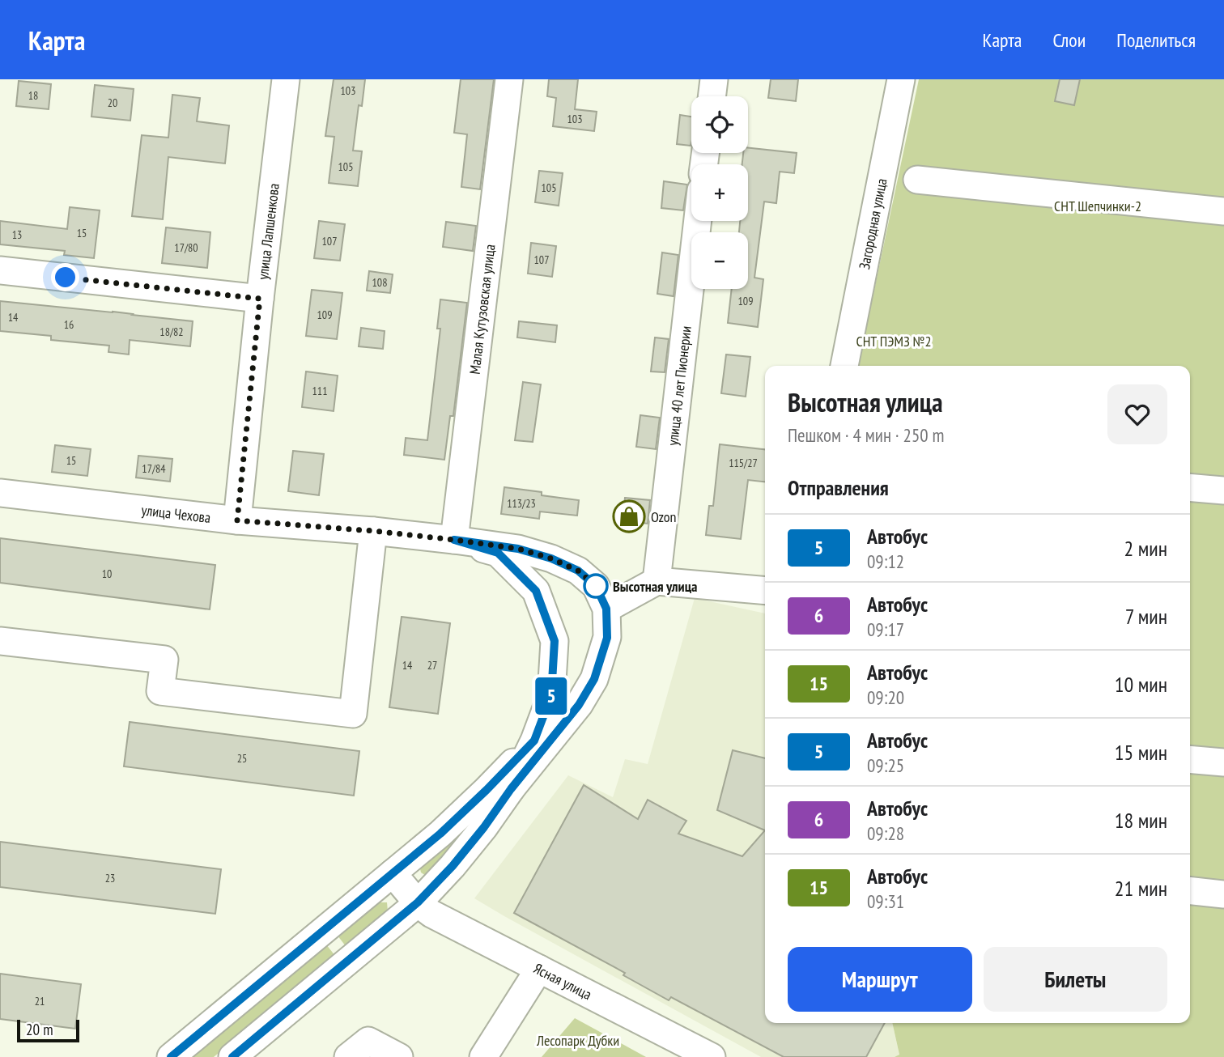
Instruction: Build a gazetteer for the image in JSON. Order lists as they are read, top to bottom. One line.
{"streets":{"street":["Загородная улица","улица Лапшенкова","Малая Кутузовская улица","улица 40 лет Пионерии","улица Чехова","Ясная улица"]},"crossings":[["улица Лапшенкова","улица Чехова"],["Малая Кутузовская улица","улица Чехова"]],"parks":["СНТ Шепчинки-2","СНТ ПЭМЗ №2","Лесопарк Дубки"],"places":{"shop":["Ozon"],"other":["Высотная улица"]},"lines":["bus line 5"],"house_numbers":["103","18","20","103","105","105","15","13","107","17/80","107","108","109","109","14","16","18/82","111","15","115/27","17/84","113/23","10","14","27","25","23","21"],"scale_bar":"20 m","page":{"header":"Карта","nav":["Карта","Слои","Поделиться"],"on_map":"5","map_buttons":["+","−"],"heading":[["Высотная улица","Пешком · 4 мин · 250 m"],"Отправления"],"list":[{"mark":"5","name":"Автобус","note":"09:12","value":"2 мин"},{"mark":"6","name":"Автобус","note":"09:17","value":"7 мин"},{"mark":"15","name":"Автобус","note":"09:20","value":"10 мин"},{"mark":"5","name":"Автобус","note":"09:25","value":"15 мин"},{"mark":"6","name":"Автобус","note":"09:28","value":"18 мин"},{"mark":"15","name":"Автобус","note":"09:31","value":"21 мин"}],"buttons":["Маршрут","Билеты"],"scale":"20 m"}}
